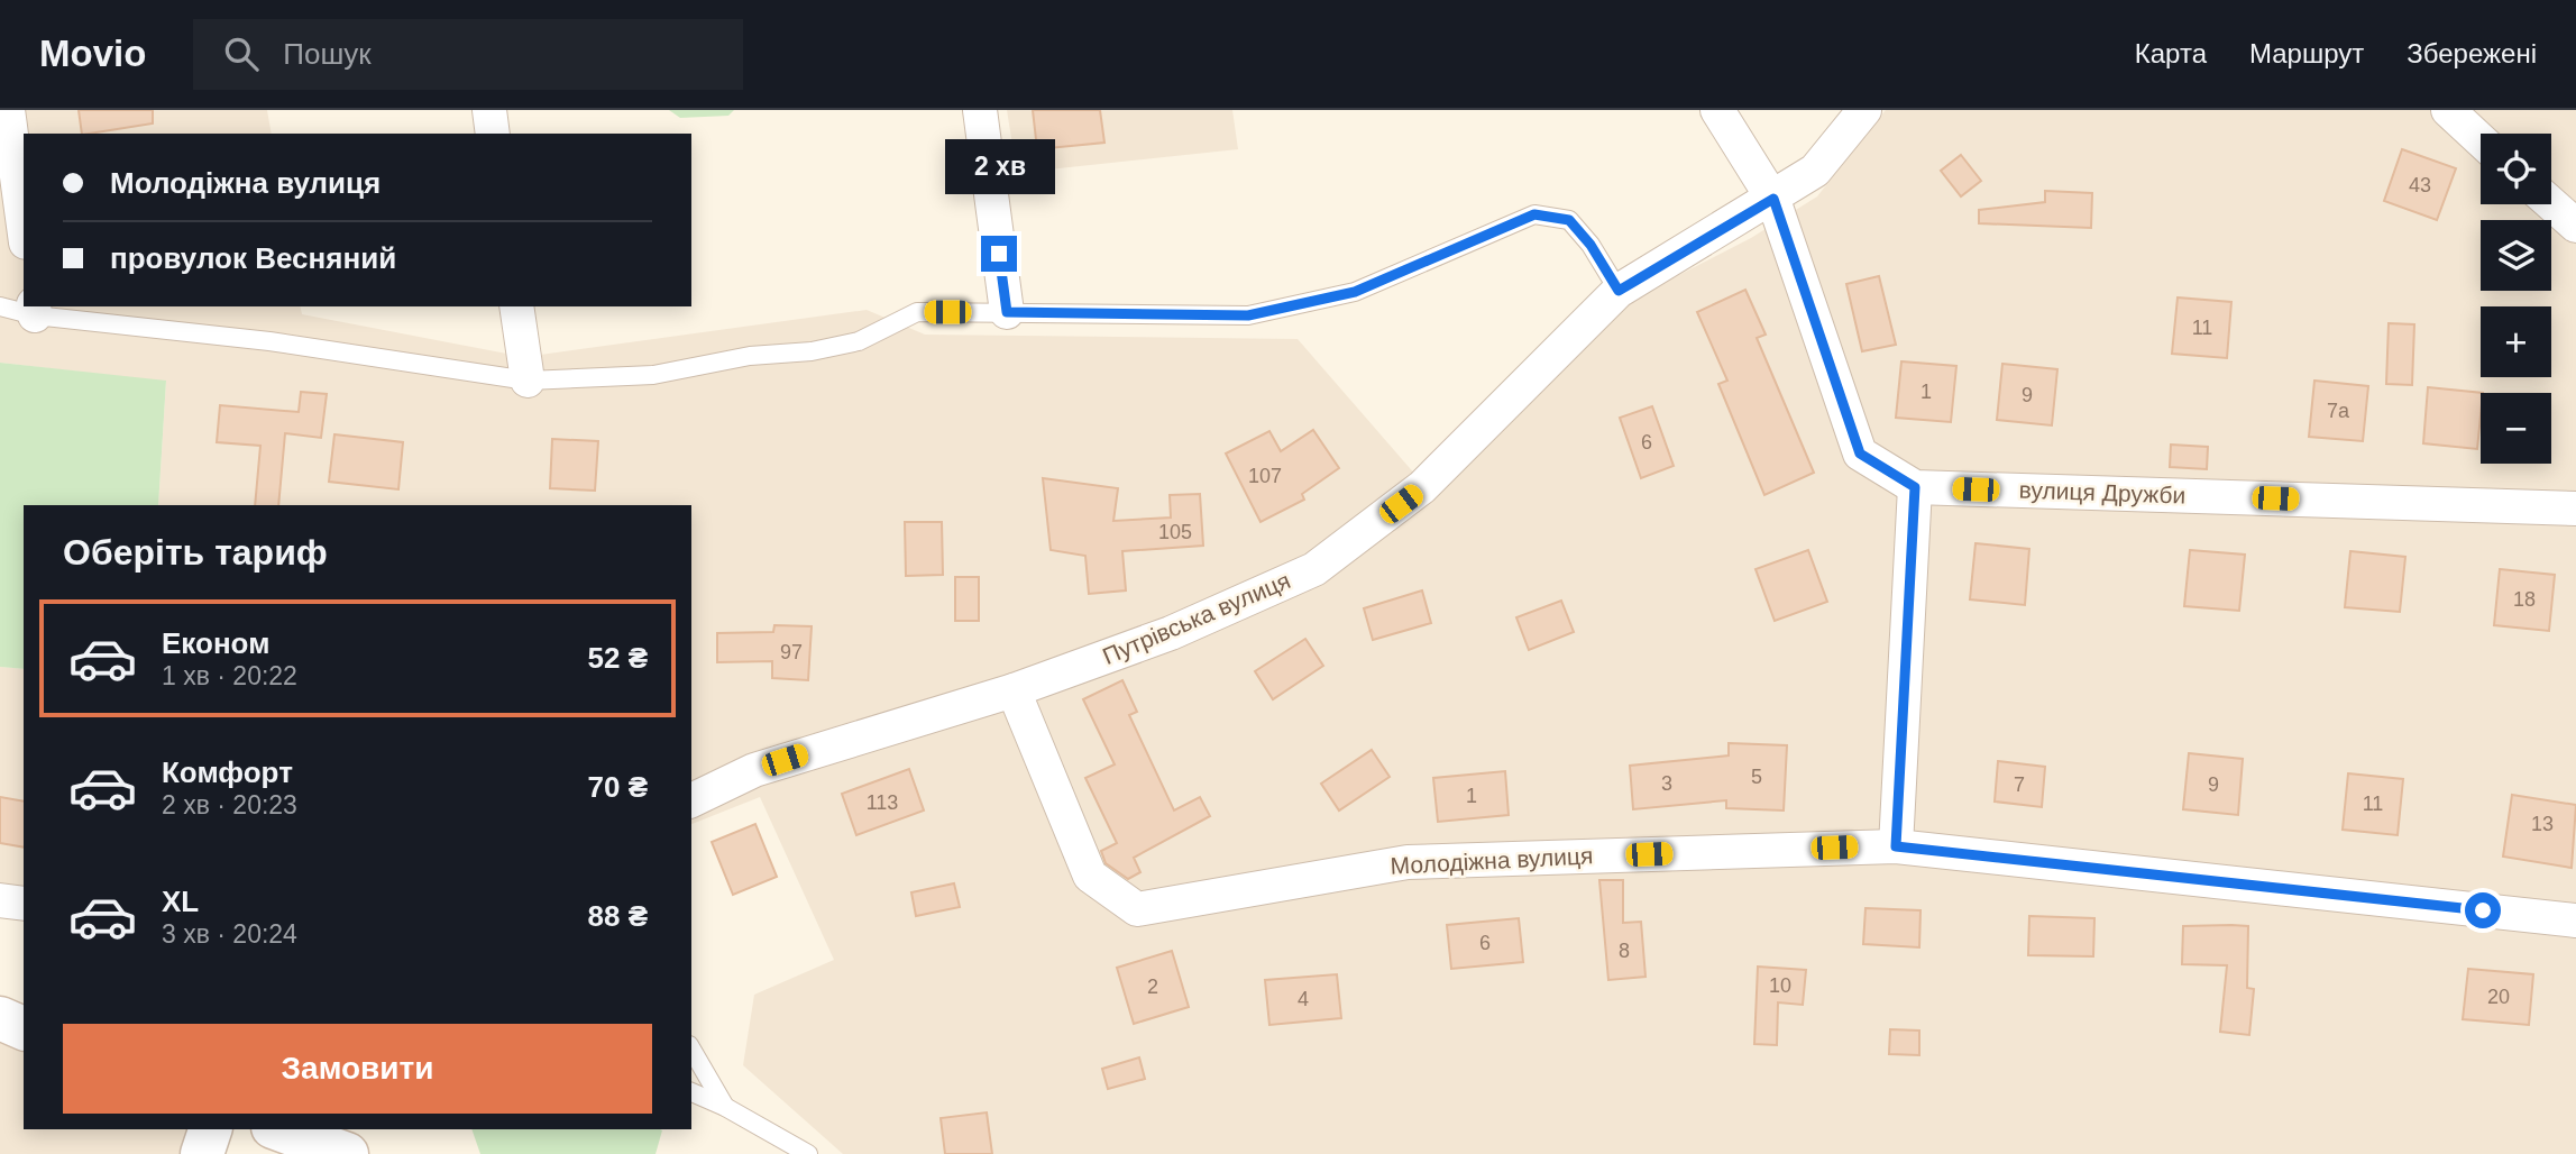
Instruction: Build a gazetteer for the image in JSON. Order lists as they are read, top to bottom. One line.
{"streets":{"street":["вулиця Дружби","Путрівська вулиця","Молодіжна вулиця"]},"crossings":[["вулиця Дружби","Путрівська вулиця"],["Путрівська вулиця","Молодіжна вулиця"]],"house_numbers":["43","11","1","9","7а","6","107","105","18","97","5","3","7","9","1","113","11","13","6","8","10","2","20","4"],"page":{"header":"Movio","search":"Пошук","nav":["Карта","Маршрут","Збережені"],"map_buttons":["+","−"],"banner":["Молодіжна вулиця","провулок Весняний"],"bubble":"2 хв","heading":"Оберіть тариф","list":[{"name":"Економ","note":"1 хв · 20:22","value":"52 ₴"},{"name":"Комфорт","note":"2 хв · 20:23","value":"70 ₴"},{"name":"XL","note":"3 хв · 20:24","value":"88 ₴"}],"buttons":"Замовити"}}
